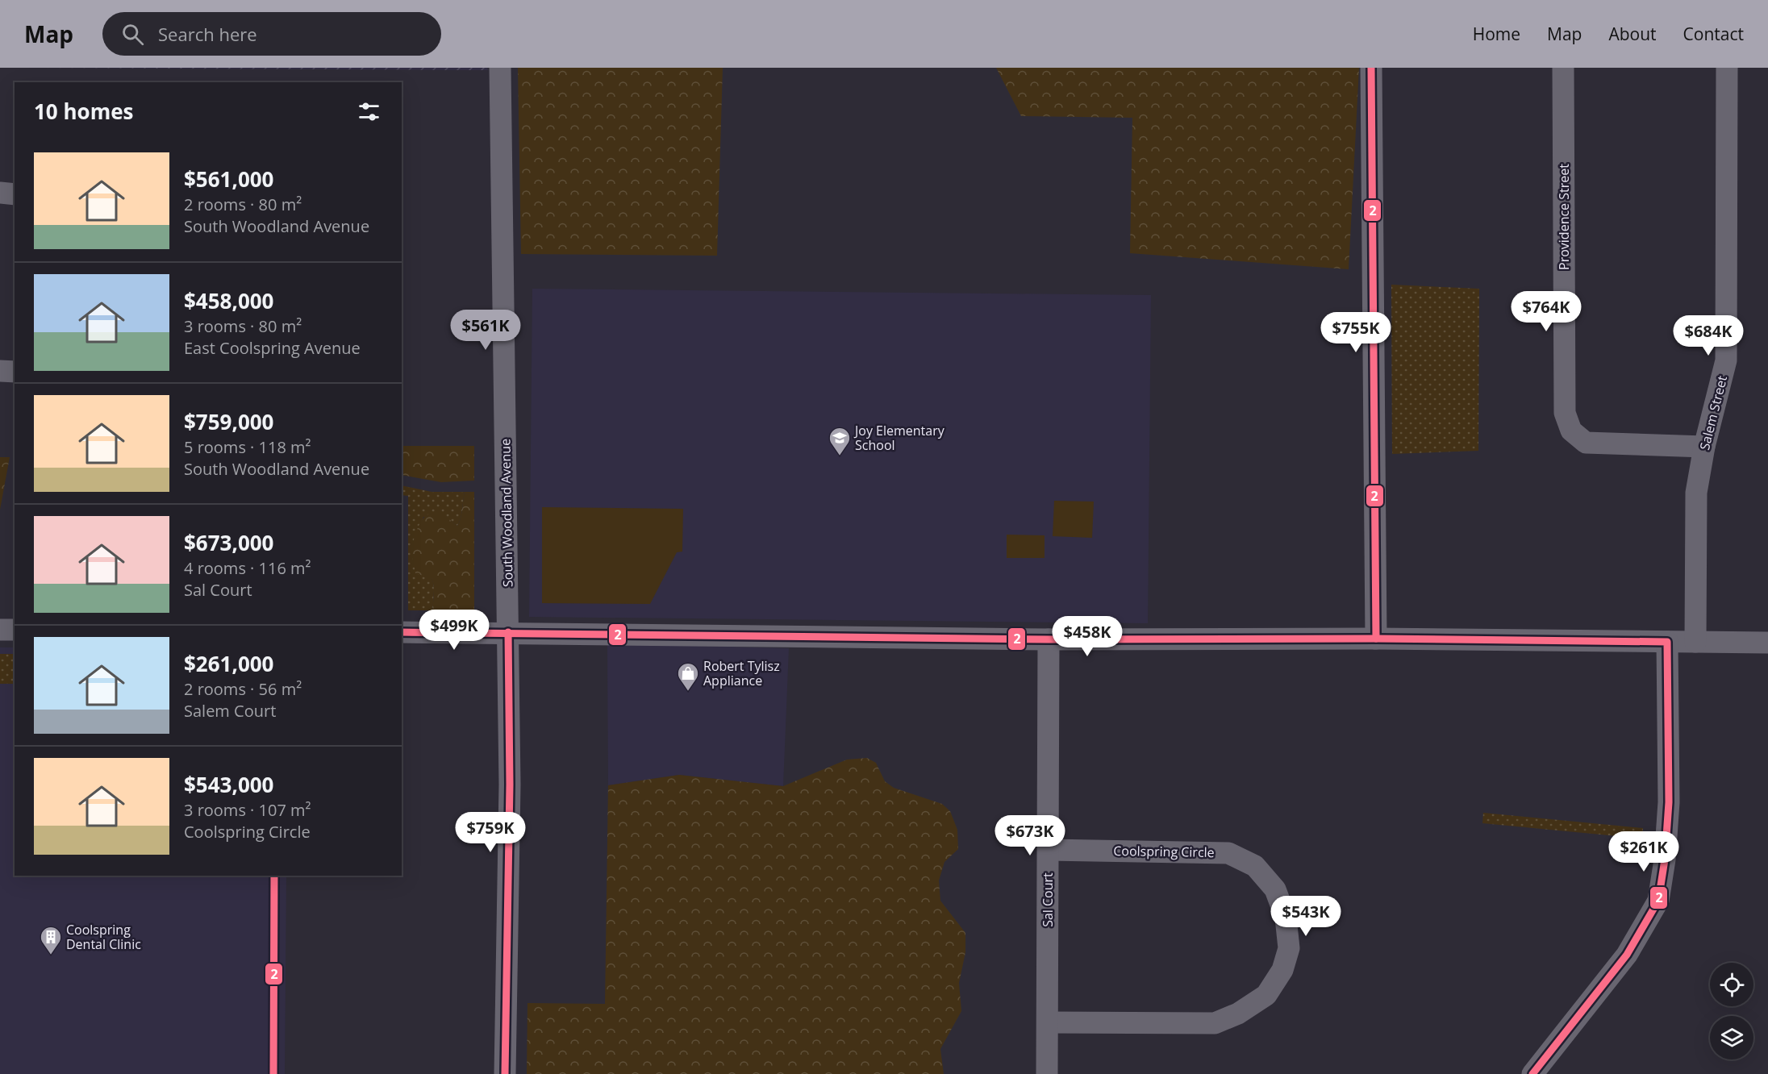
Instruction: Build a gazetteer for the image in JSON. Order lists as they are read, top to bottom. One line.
{"streets":{"street":["Providence Street","Salem Street","South Woodland Avenue","Coolspring Circle","Sal Court"]},"crossings":[["Providence Street","Salem Street"],["Coolspring Circle","Sal Court"]],"places":{"school or university":["Joy Elementary School"],"shop":["Robert Tylisz Appliance"],"building":["Coolspring Dental Clinic"]},"lines":["transit line 2"],"page":{"header":"Map","search":"Search here","nav":["Home","Map","About","Contact"],"heading":"10 homes","list":[{"name":"$561,000","note":"2 rooms · 80 m² · South Woodland Avenue"},{"name":"$458,000","note":"3 rooms · 80 m² · East Coolspring Avenue"},{"name":"$759,000","note":"5 rooms · 118 m² · South Woodland Avenue"},{"name":"$673,000","note":"4 rooms · 116 m² · Sal Court"},{"name":"$261,000","note":"2 rooms · 56 m² · Salem Court"},{"name":"$543,000","note":"3 rooms · 107 m² · Coolspring Circle"}],"price":["$764K","$561K","$755K","$684K","$499K","$458K","$759K","$673K","$261K","$543K"]}}
